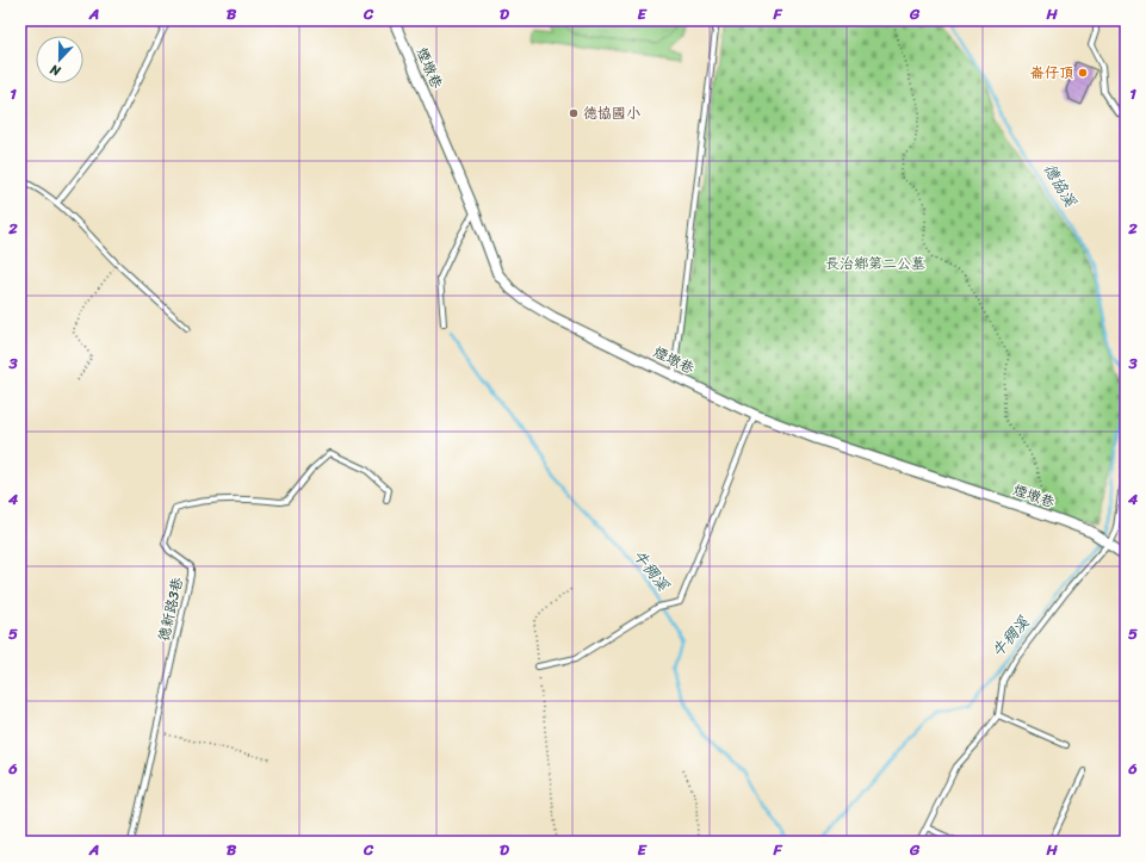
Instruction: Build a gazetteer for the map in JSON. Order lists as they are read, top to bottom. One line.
{"streets":{"street":["煙墩巷"],"lane":["德新路3巷"]},"water":["德協溪","牛稠溪"],"parks":["長治鄉第二公墓"],"places":["崙仔頂","德協國小"],"north":"bottom","grid":{"columns":["A","B","C","D","E","F","G","H"],"rows":["1","2","3","4","5","6"]}}
